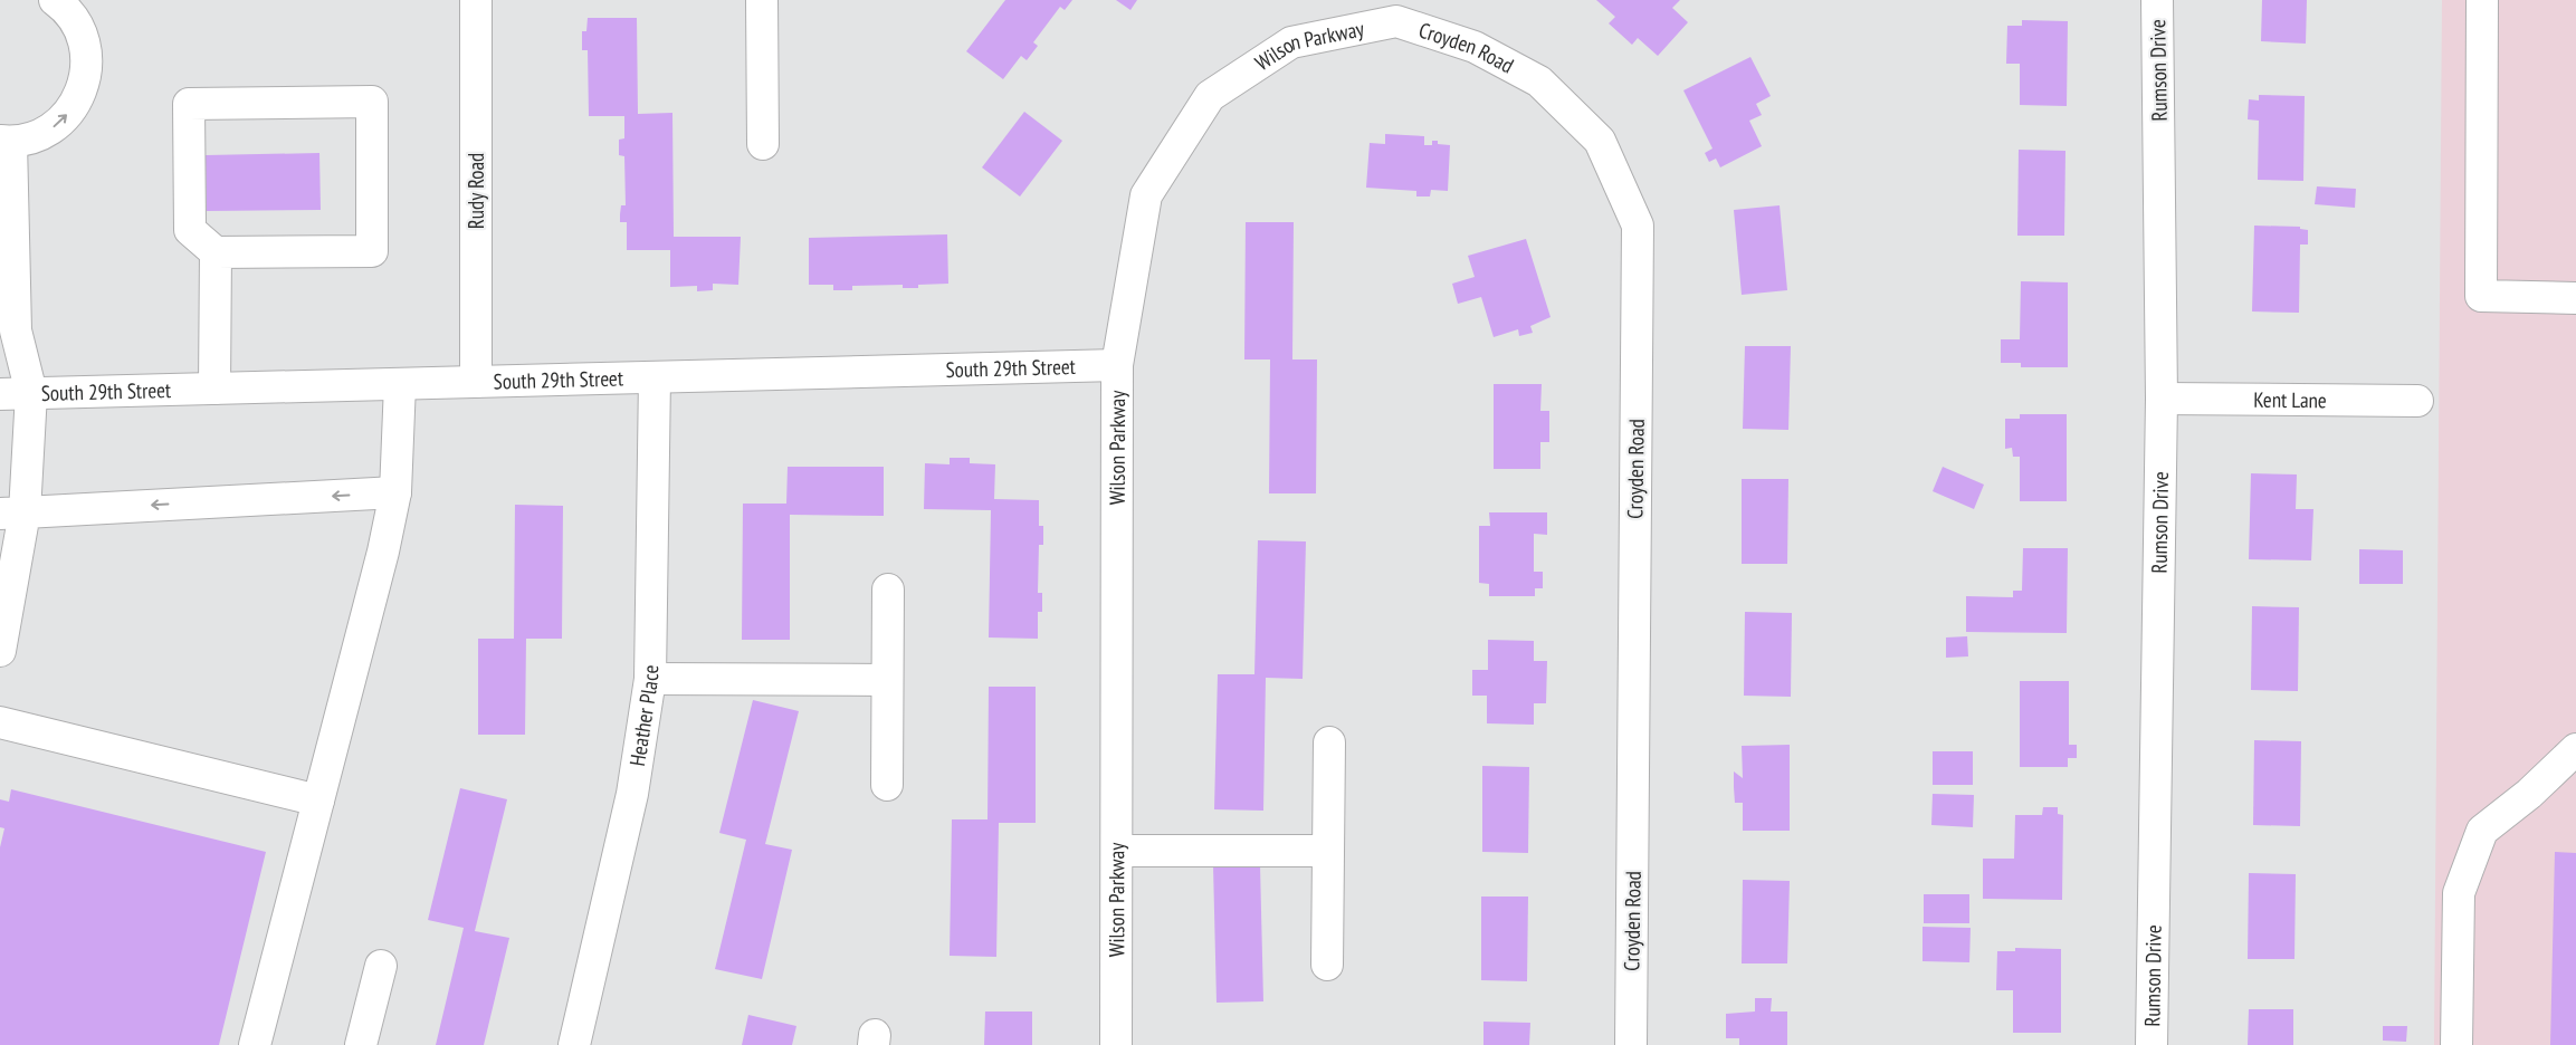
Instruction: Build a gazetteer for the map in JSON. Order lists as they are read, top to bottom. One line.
{"streets":{"street":["Wilson Parkway","Croyden Road","Rumson Drive","Rudy Road","South 29th Street","Kent Lane","Heather Place"]},"crossings":[["Wilson Parkway","Croyden Road"],["Wilson Parkway","South 29th Street"],["Rumson Drive","Kent Lane"],["Rudy Road","South 29th Street"],["South 29th Street","Heather Place"]]}
